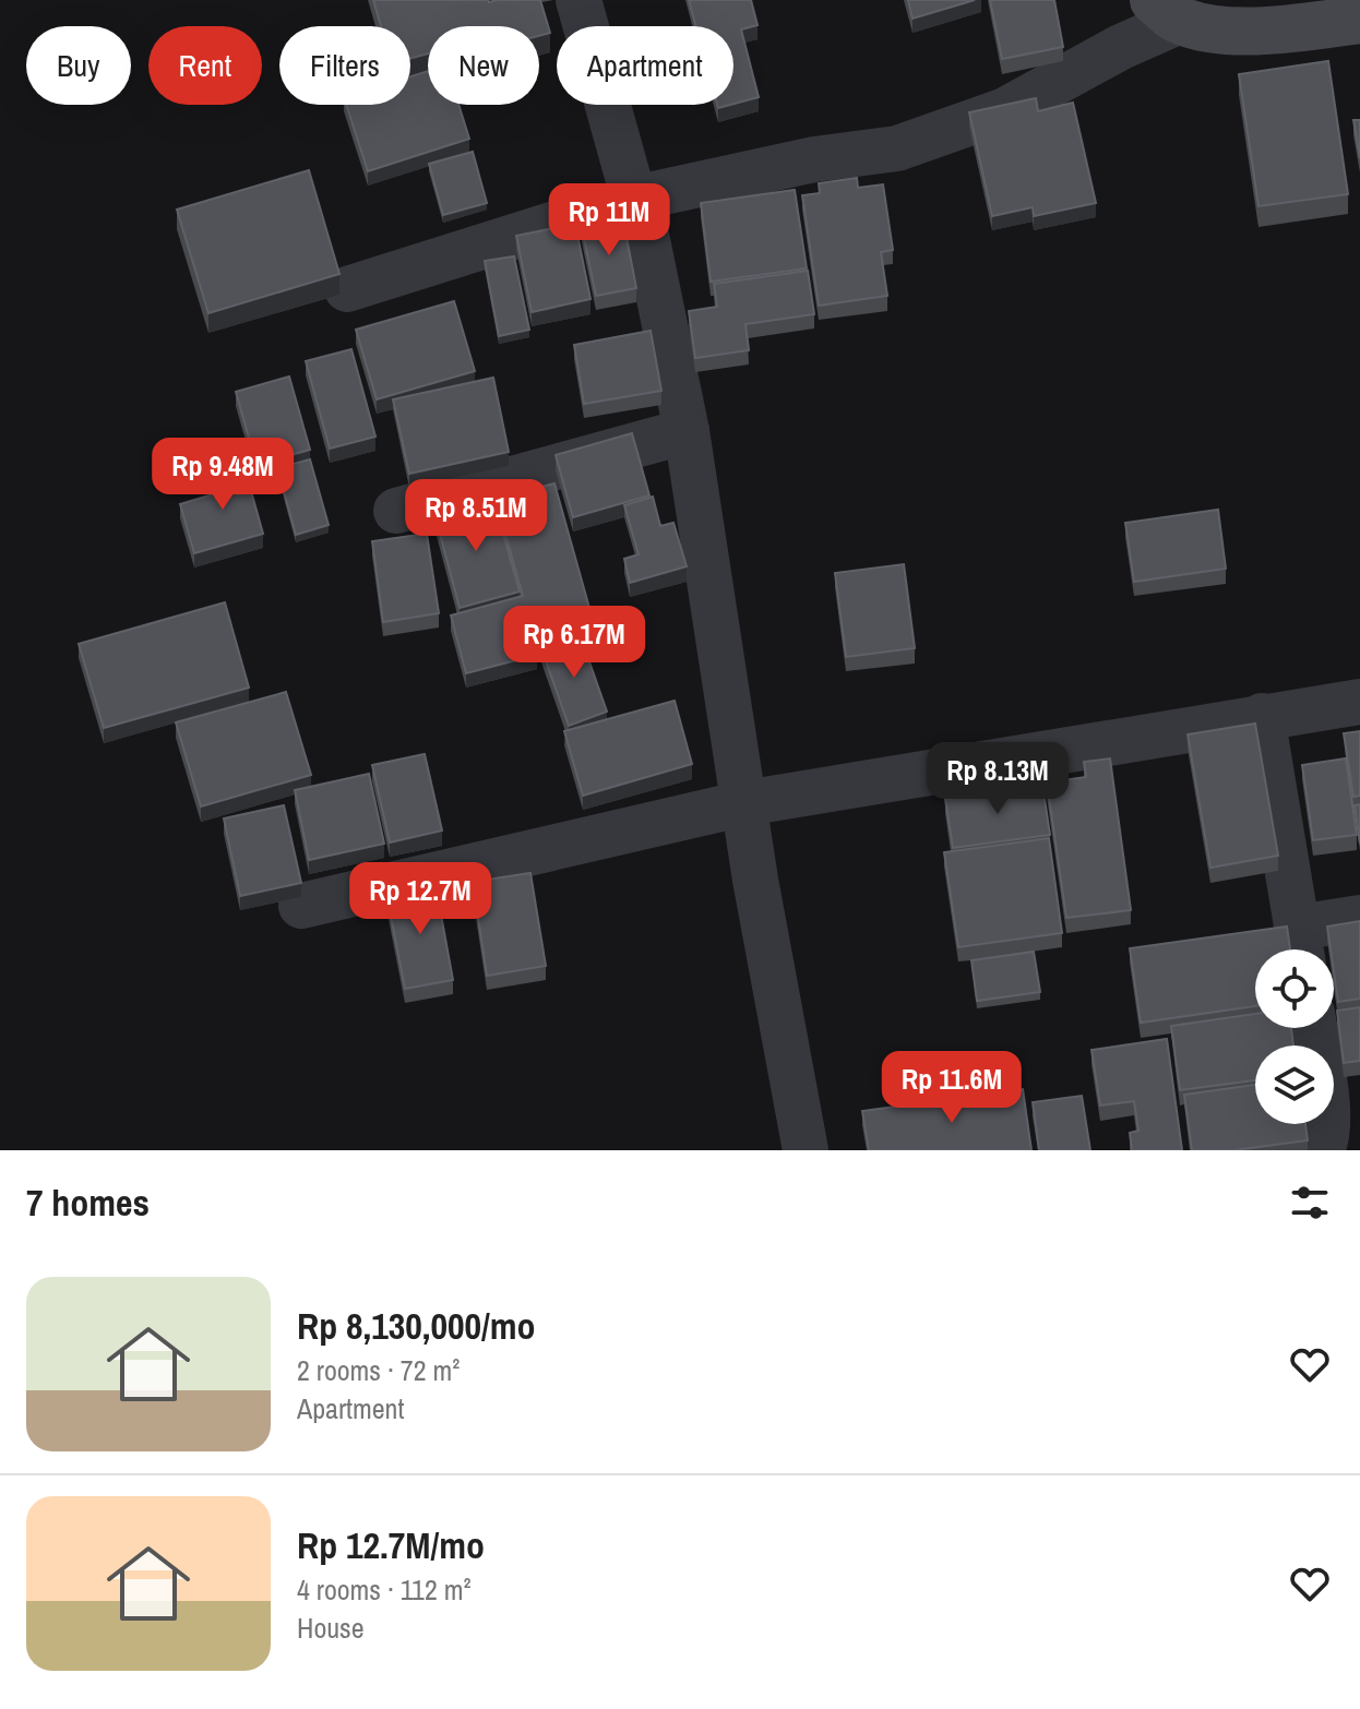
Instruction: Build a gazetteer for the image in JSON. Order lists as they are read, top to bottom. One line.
{"page":{"chip":["Buy","Rent","Filters","New","Apartment"],"price":["Rp 11M","Rp 9.48M","Rp 8.51M","Rp 6.17M","Rp 8.13M","Rp 12.7M","Rp 11.6M"],"heading":"7 homes","list":[{"name":"Rp 8,130,000/mo","note":"2 rooms · 72 m² · Apartment"},{"name":"Rp 12.7M/mo","note":"4 rooms · 112 m² · House"}]}}
